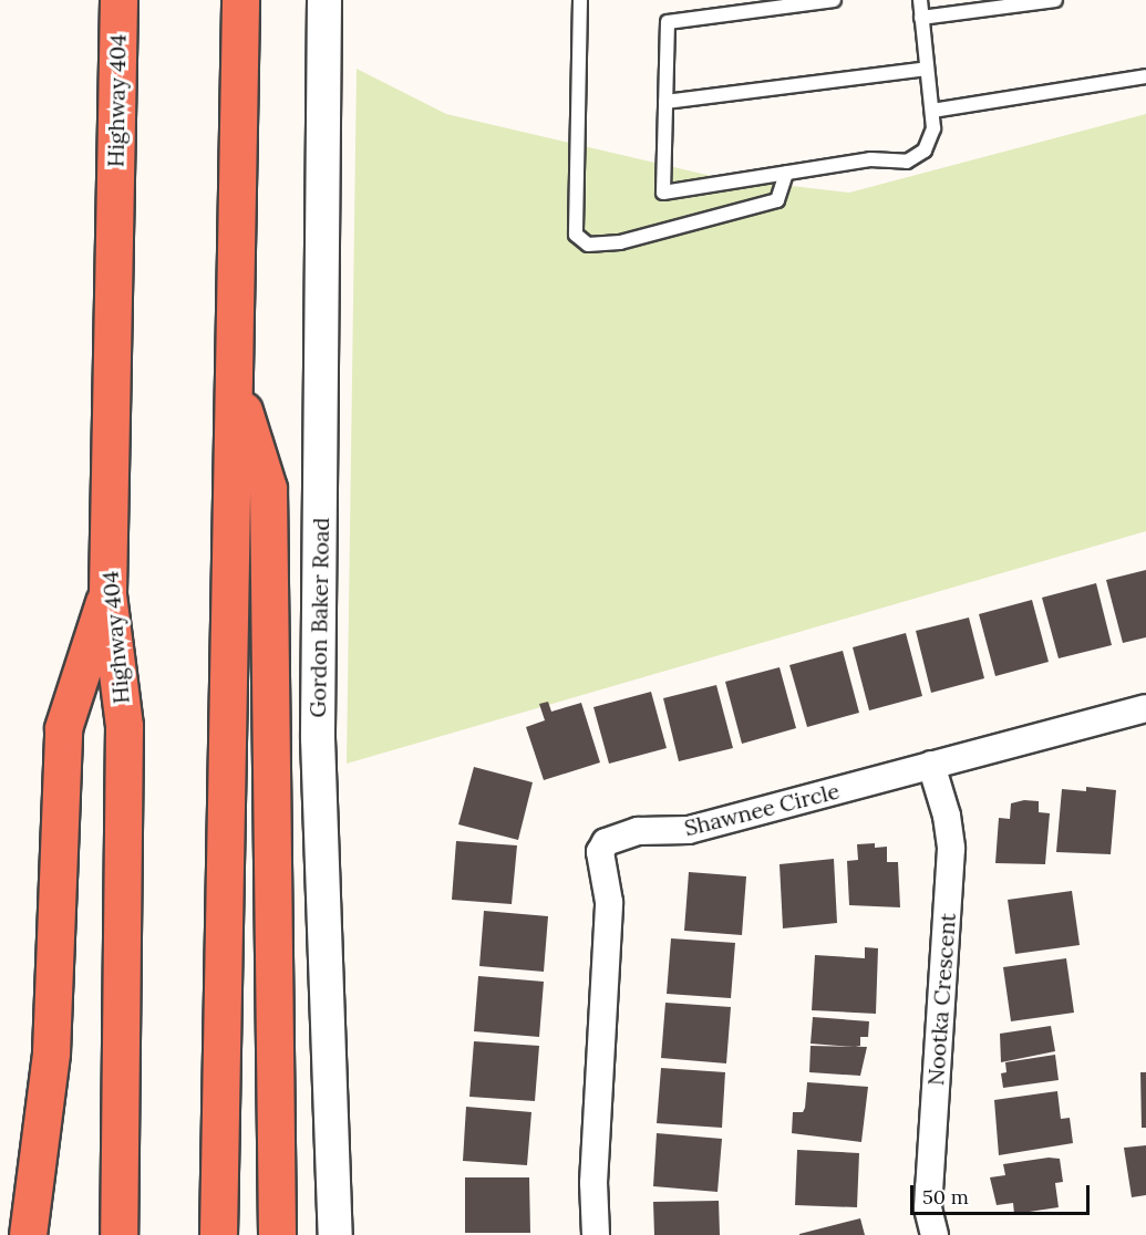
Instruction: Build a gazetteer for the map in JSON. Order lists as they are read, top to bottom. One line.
{"streets":{"highway":["Highway 404"],"street":["Gordon Baker Road","Shawnee Circle","Nootka Crescent"]},"crossings":[["Shawnee Circle","Nootka Crescent"]],"scale_bar":"50 m"}
